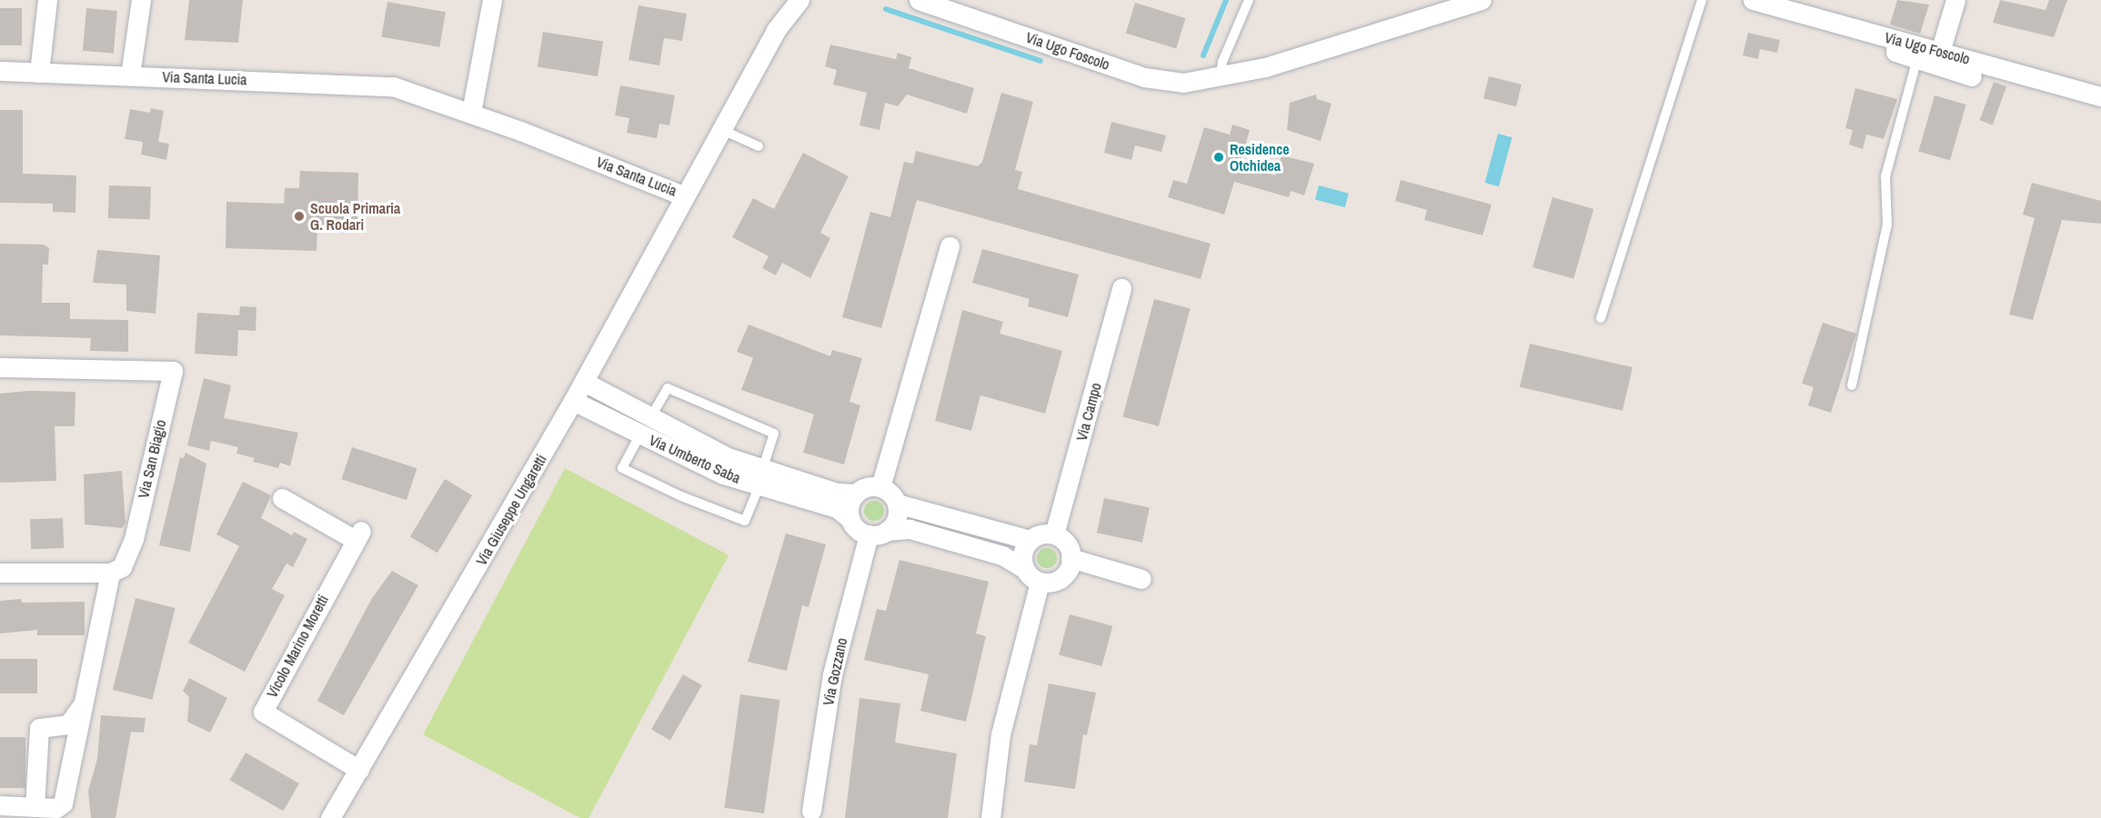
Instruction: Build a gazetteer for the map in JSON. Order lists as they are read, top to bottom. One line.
{"streets":{"street":["Via Ugo Foscolo","Via Santa Lucia","Via Campo","Via San Biagio","Via Umberto Saba","Via Giuseppe Ungaretti","Vicolo Marino Moretti","Via Gozzano"]},"crossings":[["Via Santa Lucia","Via Giuseppe Ungaretti"],["Via Umberto Saba","Via Giuseppe Ungaretti"],["Via Umberto Saba","Via Gozzano"],["Via Giuseppe Ungaretti","Vicolo Marino Moretti"]],"places":["Residence Otchidea","Scuola Primaria G. Rodari"]}
